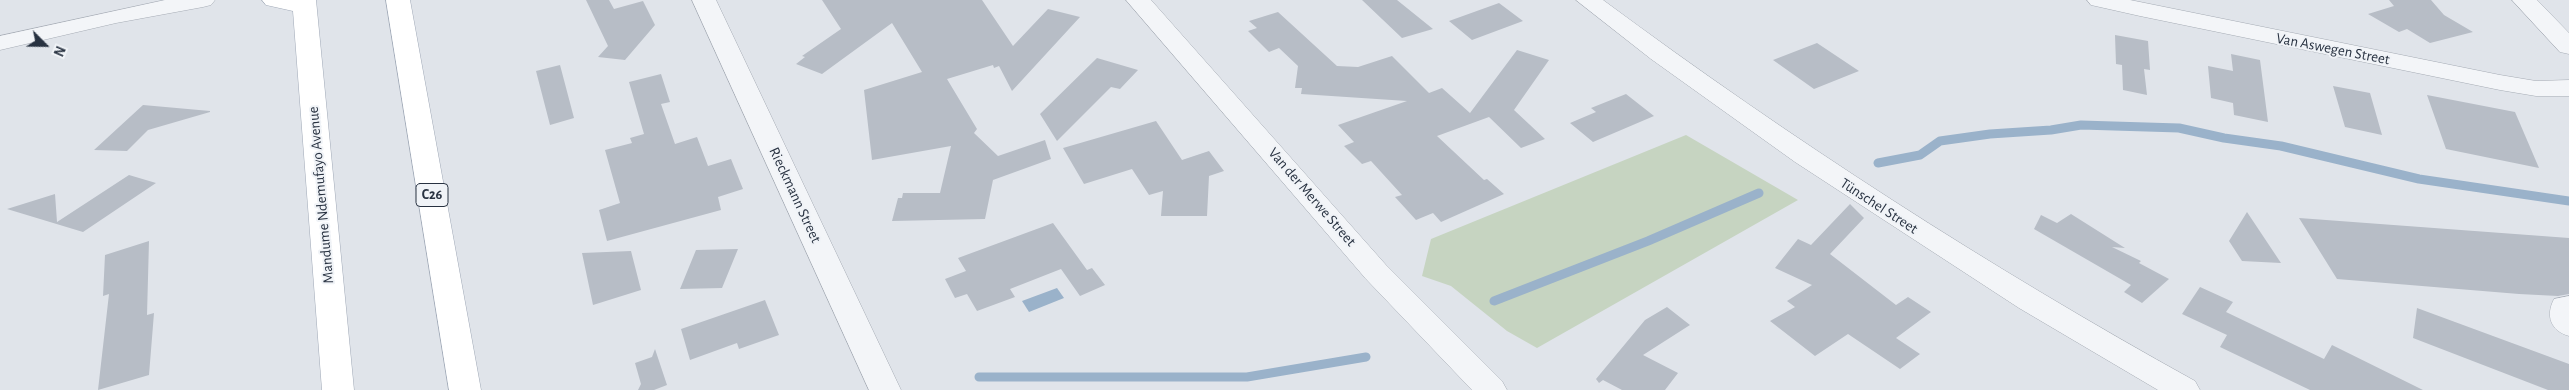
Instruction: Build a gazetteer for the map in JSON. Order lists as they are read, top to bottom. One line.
{"streets":{"main road":["Mandume Ndemufayo Avenue","C26"],"street":["Van Aswegen Street","Rieckmann Street","Van der Merwe Street","Tünschel Street"]},"north":"bottom right"}
